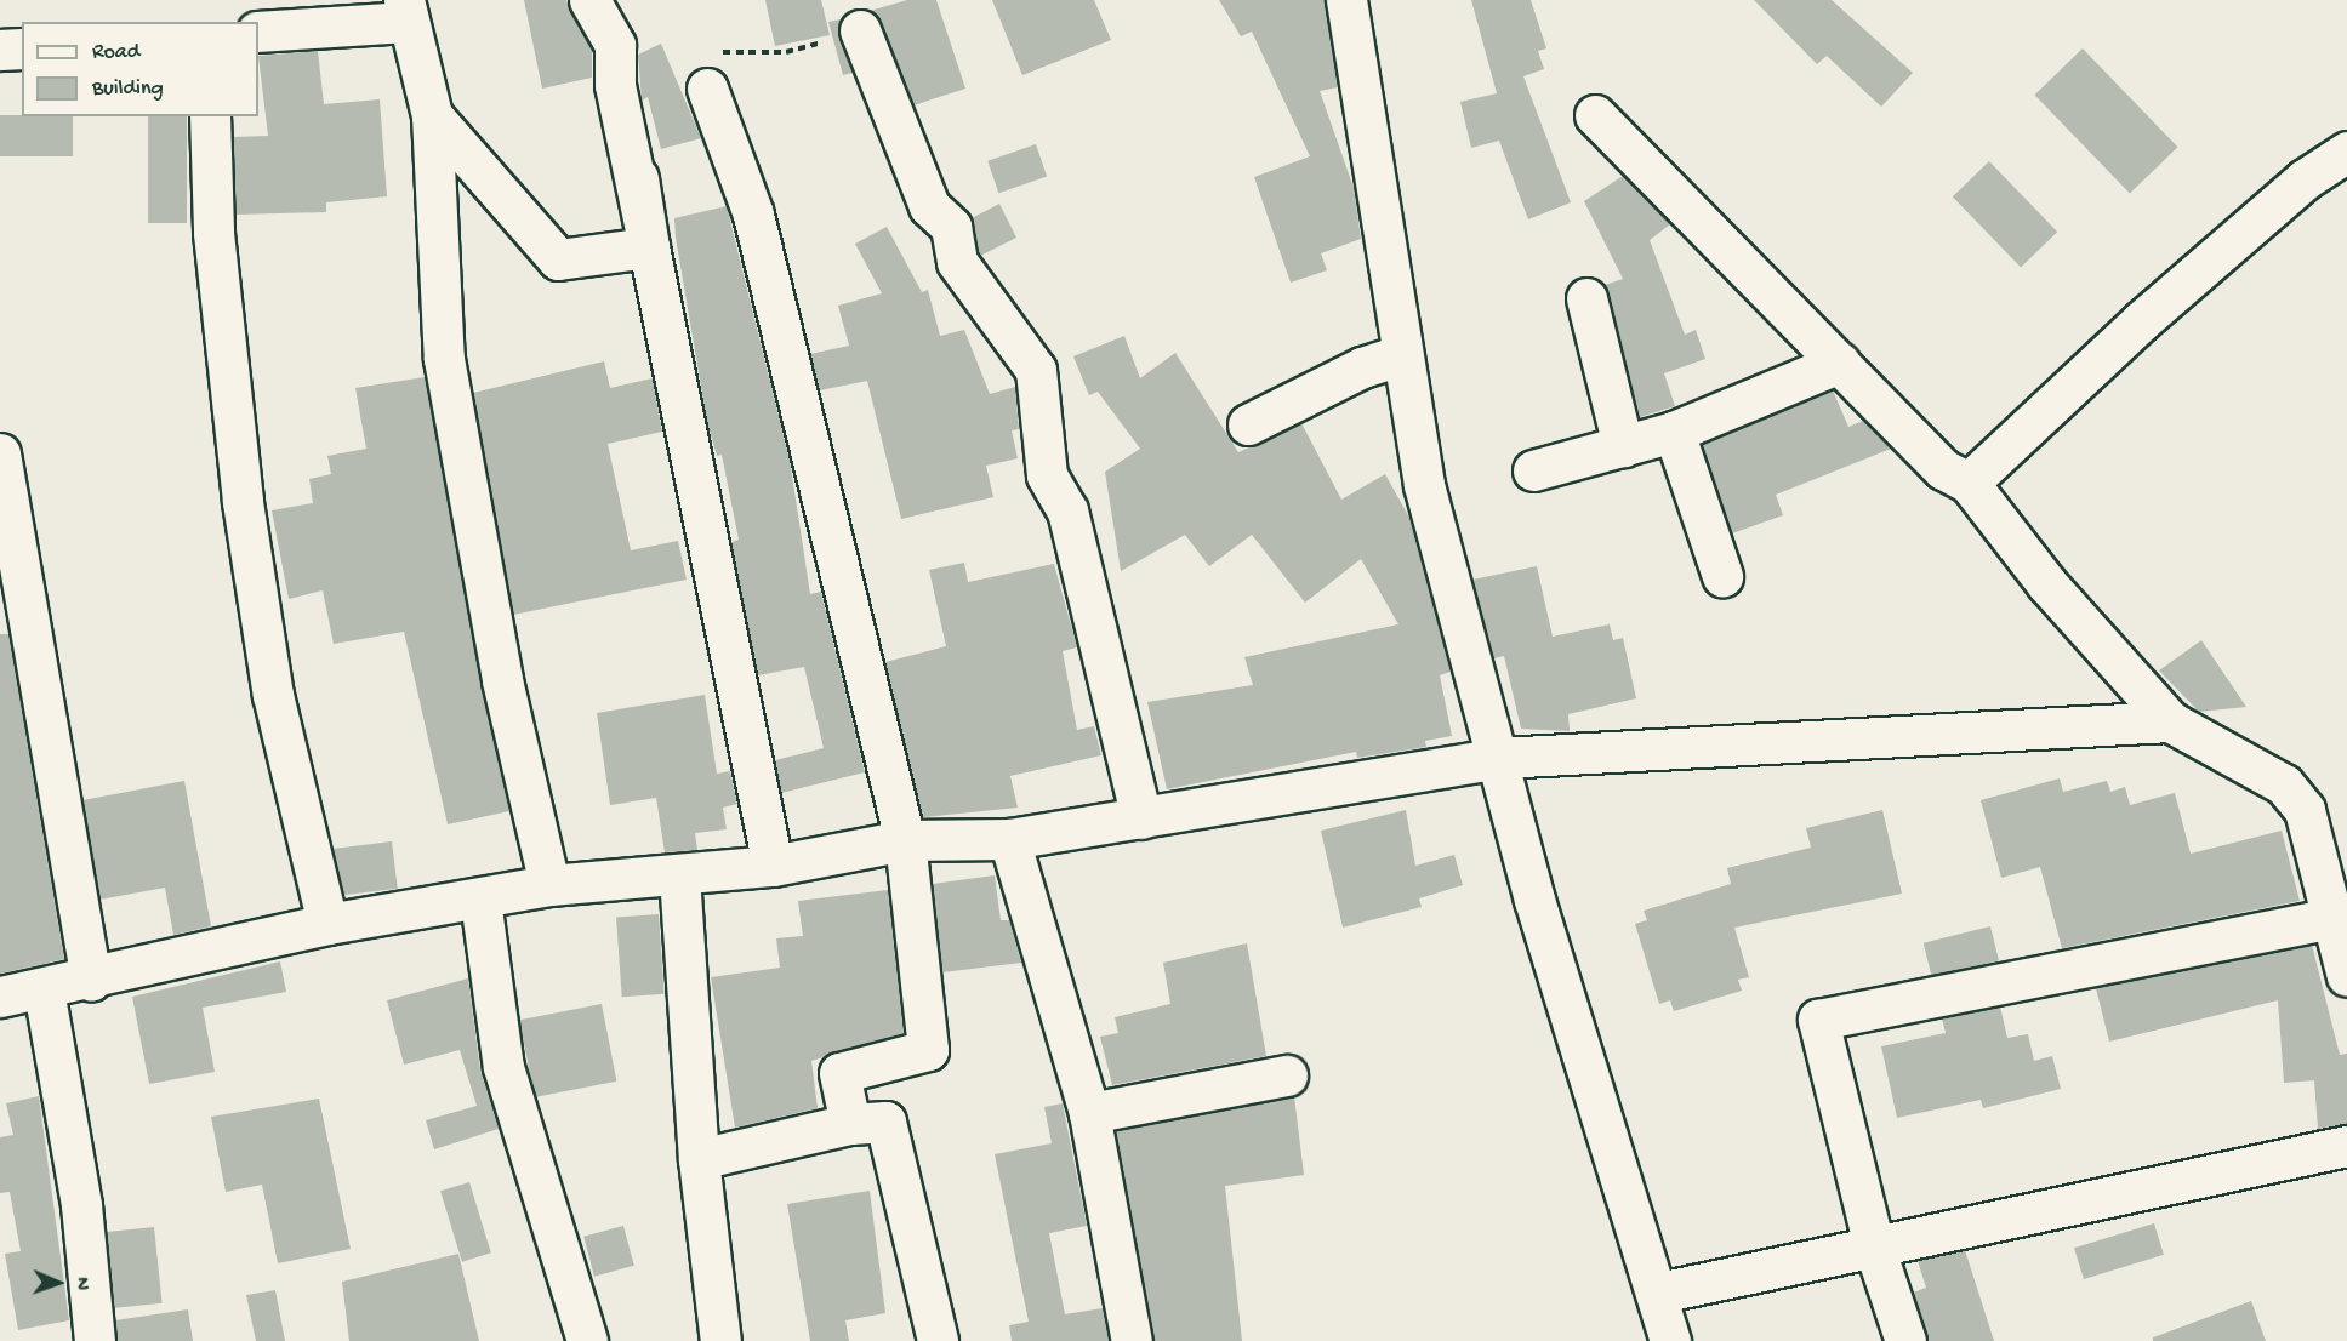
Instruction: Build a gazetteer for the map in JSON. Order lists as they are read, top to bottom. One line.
{"legend":["Road","Building"],"north":"right"}
